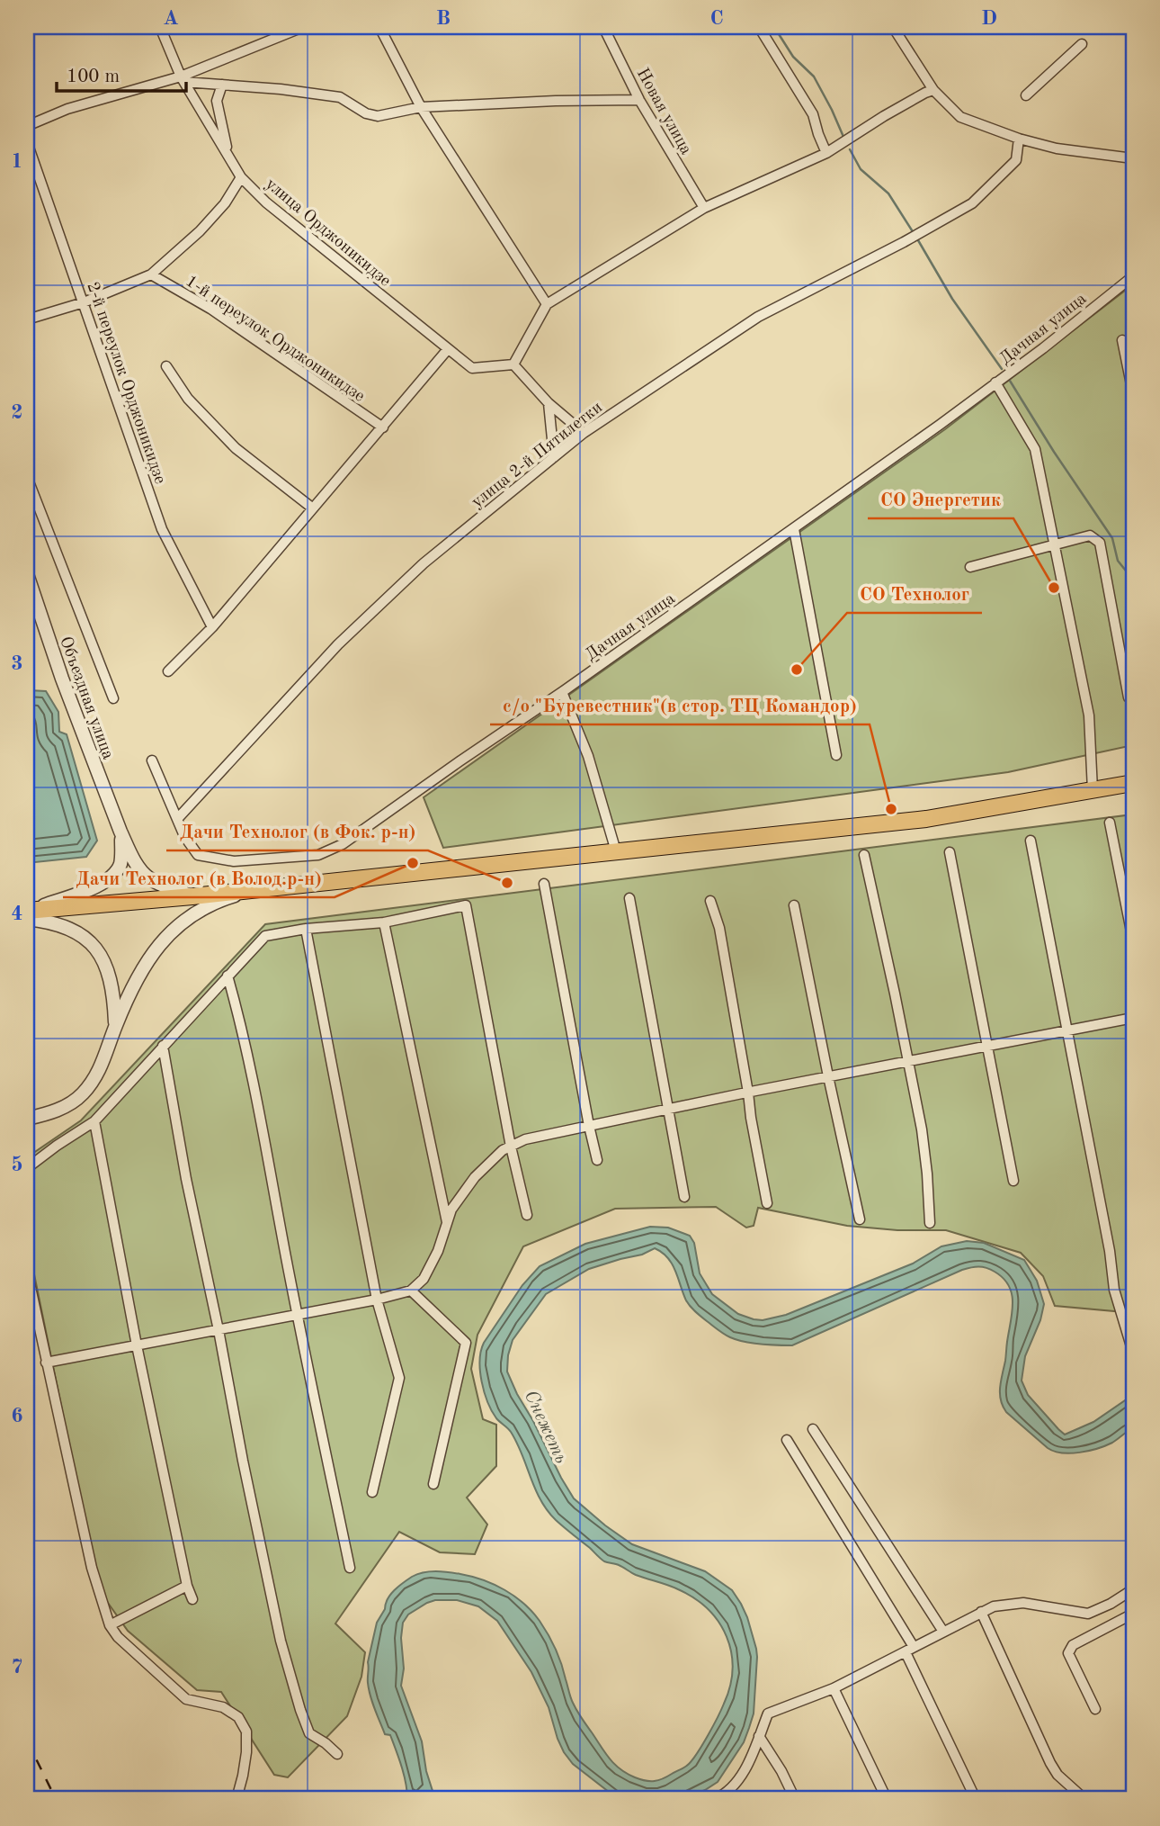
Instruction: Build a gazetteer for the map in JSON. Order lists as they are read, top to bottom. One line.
{"streets":{"street":["Новая улица","улица Орджоникидзе","Дачная улица","1-й переулок Орджоникидзе","2-й переулок Орджоникидзе","улица 2-й Пятилетки","Объездная улица"]},"crossings":[["Дачная улица","улица 2-й Пятилетки"]],"water":["Снежеть"],"places":["СО Энергетик","СО Технолог","с/о \"Буревестник\"(в стор. ТЦ Командор)","Дачи Технолог (в Волод.р-н)","Дачи Технолог (в Фок. р-н)"],"scale_bar":"100 m","grid":{"columns":["A","B","C","D"],"rows":["1","2","3","4","5","6","7"]}}
